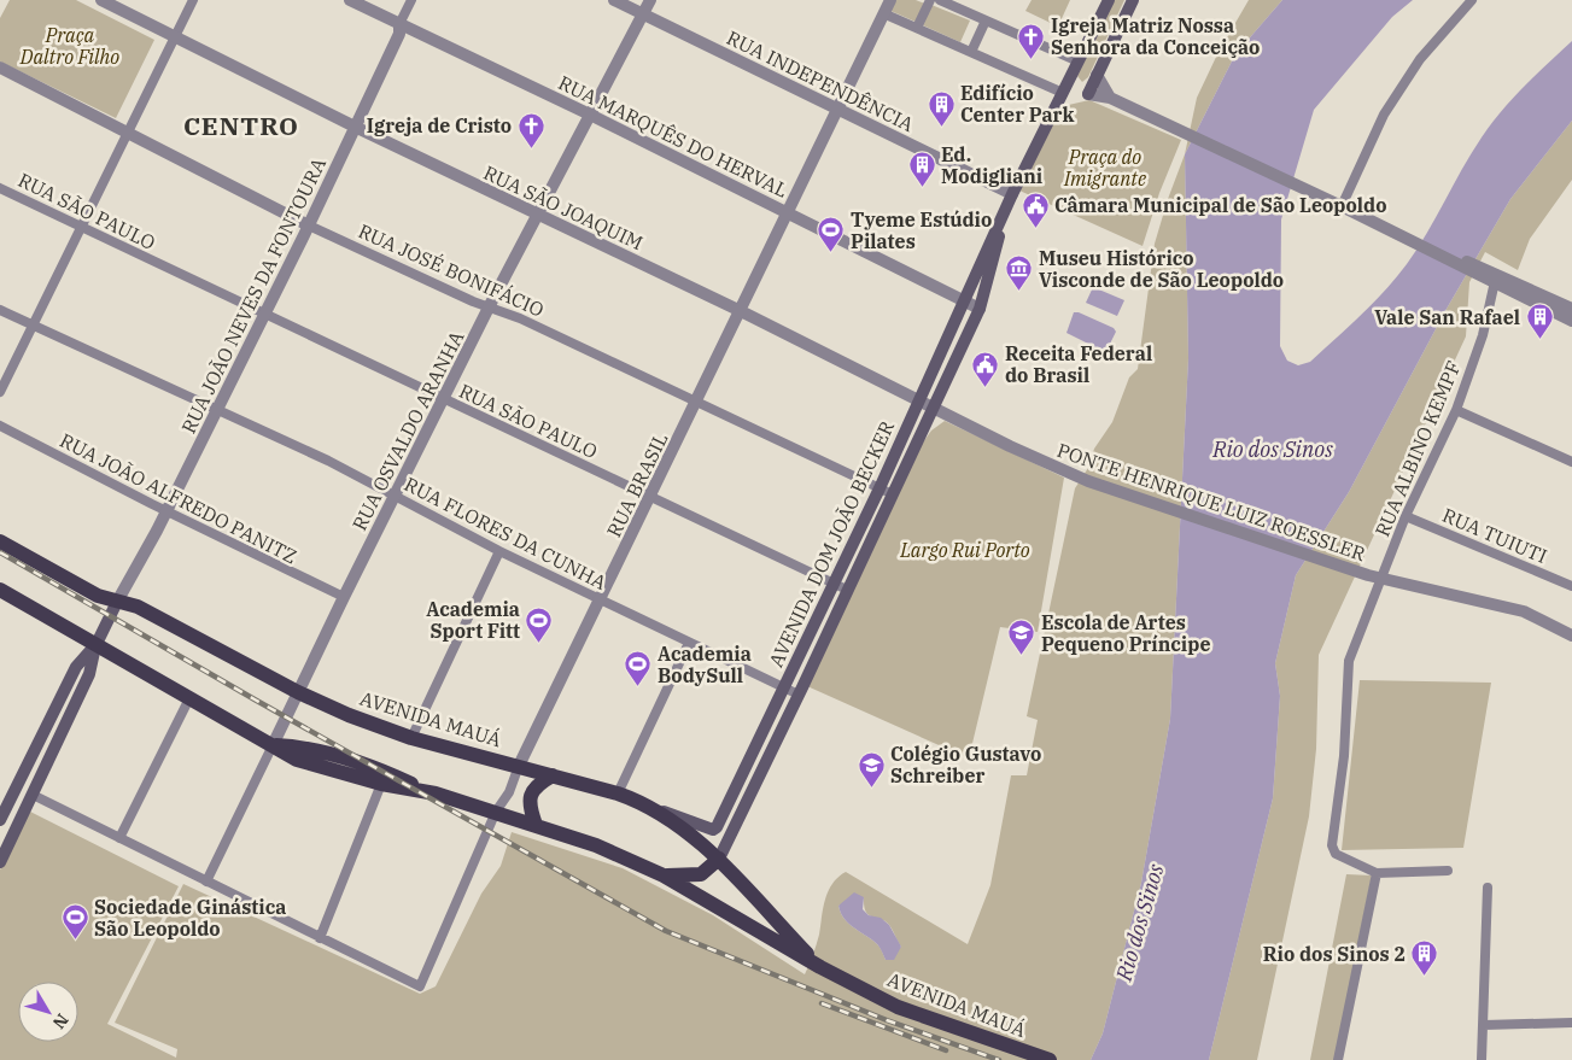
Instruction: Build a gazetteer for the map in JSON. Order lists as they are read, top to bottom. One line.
{"streets":{"main road":["AVENIDA DOM JOÃO BECKER","AVENIDA MAUÁ"],"street":["RUA INDEPENDÊNCIA","RUA MARQUÊS DO HERVAL","RUA SÃO JOAQUIM","RUA SÃO PAULO","RUA JOSÉ BONIFÁCIO","RUA JOÃO NEVES DA FONTOURA","RUA OSVALDO ARANHA","RUA ALBINO KEMPF","RUA BRASIL","RUA JOÃO ALFREDO PANITZ","PONTE HENRIQUE LUIZ ROESSLER","RUA FLORES DA CUNHA","RUA TUIUTI"]},"crossings":[["RUA INDEPENDÊNCIA","RUA OSVALDO ARANHA"],["RUA INDEPENDÊNCIA","RUA BRASIL"],["RUA INDEPENDÊNCIA","AVENIDA DOM JOÃO BECKER"],["RUA MARQUÊS DO HERVAL","RUA JOÃO NEVES DA FONTOURA"],["RUA MARQUÊS DO HERVAL","RUA OSVALDO ARANHA"],["RUA MARQUÊS DO HERVAL","RUA BRASIL"],["RUA MARQUÊS DO HERVAL","AVENIDA DOM JOÃO BECKER"],["RUA SÃO JOAQUIM","RUA JOÃO NEVES DA FONTOURA"],["RUA SÃO JOAQUIM","RUA OSVALDO ARANHA"],["RUA SÃO JOAQUIM","RUA BRASIL"],["RUA SÃO JOAQUIM","PONTE HENRIQUE LUIZ ROESSLER"],["RUA SÃO JOAQUIM","AVENIDA DOM JOÃO BECKER"],["RUA SÃO PAULO","RUA JOÃO NEVES DA FONTOURA"],["RUA SÃO PAULO","RUA OSVALDO ARANHA"],["RUA SÃO PAULO","RUA BRASIL"],["RUA SÃO PAULO","AVENIDA DOM JOÃO BECKER"],["RUA JOSÉ BONIFÁCIO","RUA JOÃO NEVES DA FONTOURA"],["RUA JOSÉ BONIFÁCIO","RUA OSVALDO ARANHA"],["RUA JOSÉ BONIFÁCIO","RUA BRASIL"],["RUA JOSÉ BONIFÁCIO","AVENIDA DOM JOÃO BECKER"],["RUA JOÃO NEVES DA FONTOURA","RUA JOÃO ALFREDO PANITZ"],["RUA JOÃO NEVES DA FONTOURA","RUA FLORES DA CUNHA"],["RUA JOÃO NEVES DA FONTOURA","AVENIDA MAUÁ"],["RUA OSVALDO ARANHA","RUA JOÃO ALFREDO PANITZ"],["RUA OSVALDO ARANHA","RUA FLORES DA CUNHA"],["RUA OSVALDO ARANHA","AVENIDA MAUÁ"],["RUA ALBINO KEMPF","RUA TUIUTI"],["RUA BRASIL","RUA FLORES DA CUNHA"],["RUA BRASIL","AVENIDA MAUÁ"],["RUA FLORES DA CUNHA","AVENIDA DOM JOÃO BECKER"],["AVENIDA DOM JOÃO BECKER","AVENIDA MAUÁ"]],"districts":["CENTRO"],"water":["Rio dos Sinos"],"parks":["Praça Daltro Filho","Praça do Imigrante","Largo Rui Porto"],"places":{"church":["Igreja Matriz Nossa Senhora da Conceição","Igreja de Cristo"],"building":["Edifício Center Park","Ed. Modigliani","Vale San Rafael","Rio dos Sinos 2"],"public building":["Câmara Municipal de São Leopoldo","Receita Federal do Brasil"],"sports":["Tyeme Estúdio Pilates","Academia Sport Fitt","Academia BodySull","Sociedade Ginástica São Leopoldo"],"museum":["Museu Histórico Visconde de São Leopoldo"],"school or university":["Escola de Artes Pequeno Príncipe","Colégio Gustavo Schreiber"]},"north":"bottom right"}
